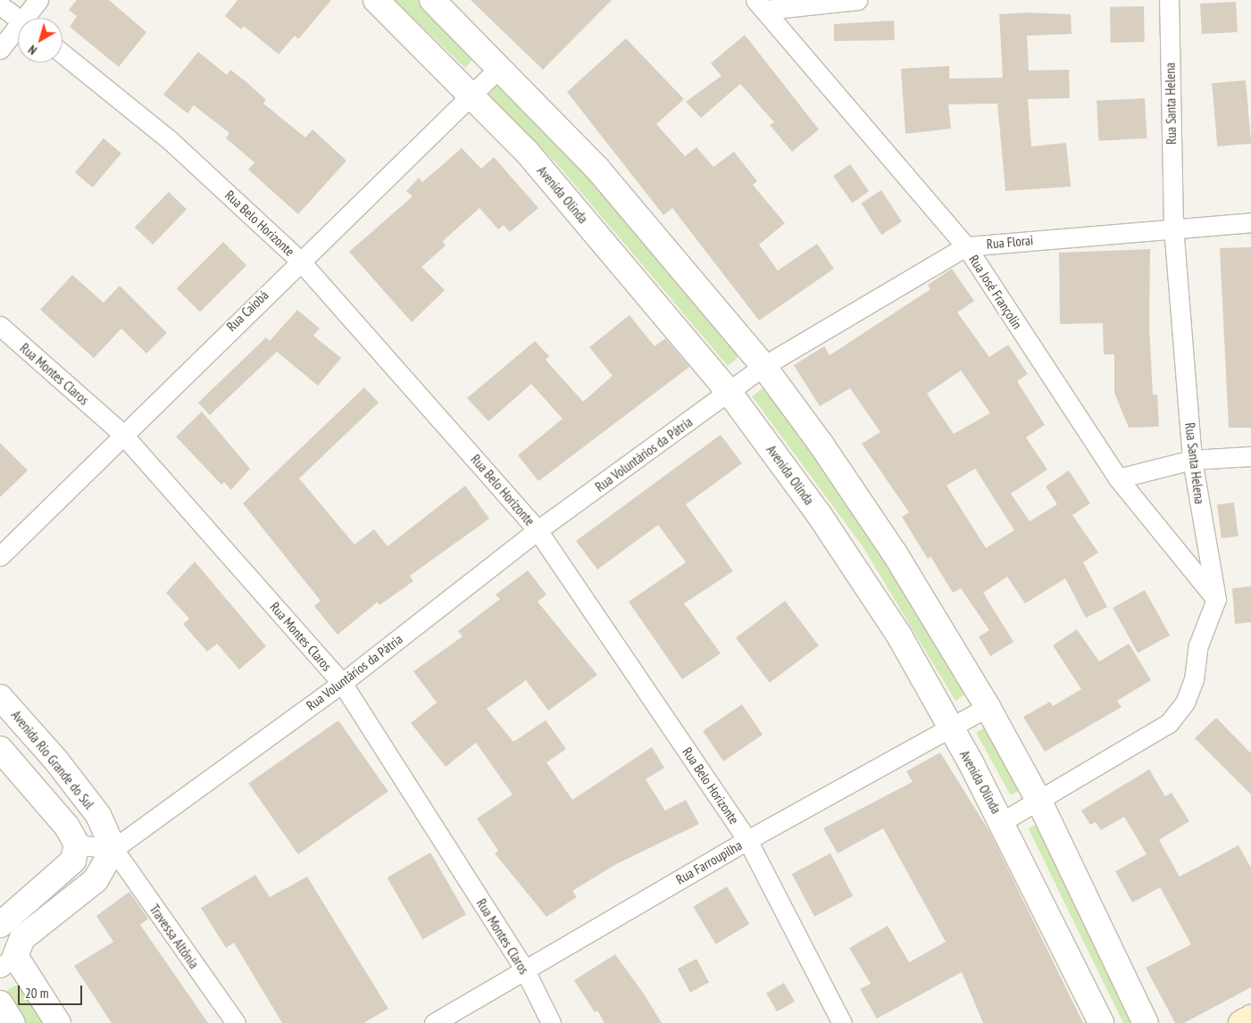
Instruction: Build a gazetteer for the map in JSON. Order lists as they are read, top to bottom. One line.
{"streets":{"street":["Rua Santa Helena","Avenida Olinda","Rua Belo Horizonte","Rua Florai","Rua José Françolin","Rua Caiobá","Rua Montes Claros","Rua Voluntários da Pátria","Avenida Rio Grande do Sul","Rua Farroupilha","Travessa Altônia"]},"crossings":[["Rua Santa Helena","Rua Florai"],["Rua Santa Helena","Rua José Françolin"],["Avenida Olinda","Rua Florai"],["Avenida Olinda","Rua Caiobá"],["Avenida Olinda","Rua Voluntários da Pátria"],["Avenida Olinda","Rua Farroupilha"],["Rua Belo Horizonte","Rua Caiobá"],["Rua Belo Horizonte","Rua Voluntários da Pátria"],["Rua Belo Horizonte","Rua Farroupilha"],["Rua Florai","Rua José Françolin"],["Rua Florai","Rua Voluntários da Pátria"],["Rua Caiobá","Rua Montes Claros"],["Rua Montes Claros","Rua Voluntários da Pátria"],["Rua Montes Claros","Rua Farroupilha"],["Rua Voluntários da Pátria","Avenida Rio Grande do Sul"],["Rua Voluntários da Pátria","Travessa Altônia"],["Avenida Rio Grande do Sul","Travessa Altônia"]],"scale_bar":"20 m","north":"bottom left"}
